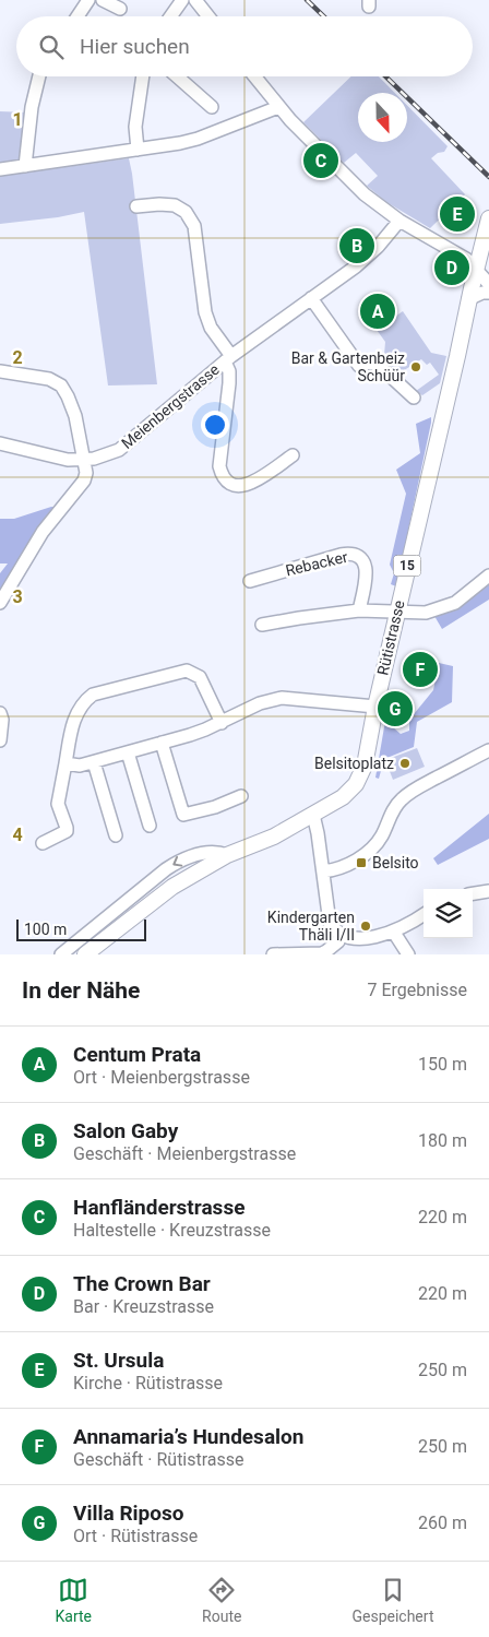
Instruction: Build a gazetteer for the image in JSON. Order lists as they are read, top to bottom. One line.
{"streets":{"main road":["15","Rütistrasse"],"street":["Meienbergstrasse","Rebacker"]},"places":{"other":["Bar & Gartenbeiz Schüür","Belsitoplatz","Kindergarten Thäli I/II"],"transit":["Belsito"]},"scale_bar":"100 m","north":"bottom","page":{"search":"Hier suchen","pins":["C","E","B","D","A","F","G"],"scale":"100 m","heading":["In der Nähe","7 Ergebnisse"],"list":[{"mark":"A","name":"Centum Prata","note":"Ort · Meienbergstrasse","value":"150 m"},{"mark":"B","name":"Salon Gaby","note":"Geschäft · Meienbergstrasse","value":"180 m"},{"mark":"C","name":"Hanfländerstrasse","note":"Haltestelle · Kreuzstrasse","value":"220 m"},{"mark":"D","name":"The Crown Bar","note":"Bar · Kreuzstrasse","value":"220 m"},{"mark":"E","name":"St. Ursula","note":"Kirche · Rütistrasse","value":"250 m"},{"mark":"F","name":"Annamaria’s Hundesalon","note":"Geschäft · Rütistrasse","value":"250 m"},{"mark":"G","name":"Villa Riposo","note":"Ort · Rütistrasse","value":"260 m"}],"nav":["Karte","Route","Gespeichert"]},"grid":{"rows":["1","2","3","4"]}}
